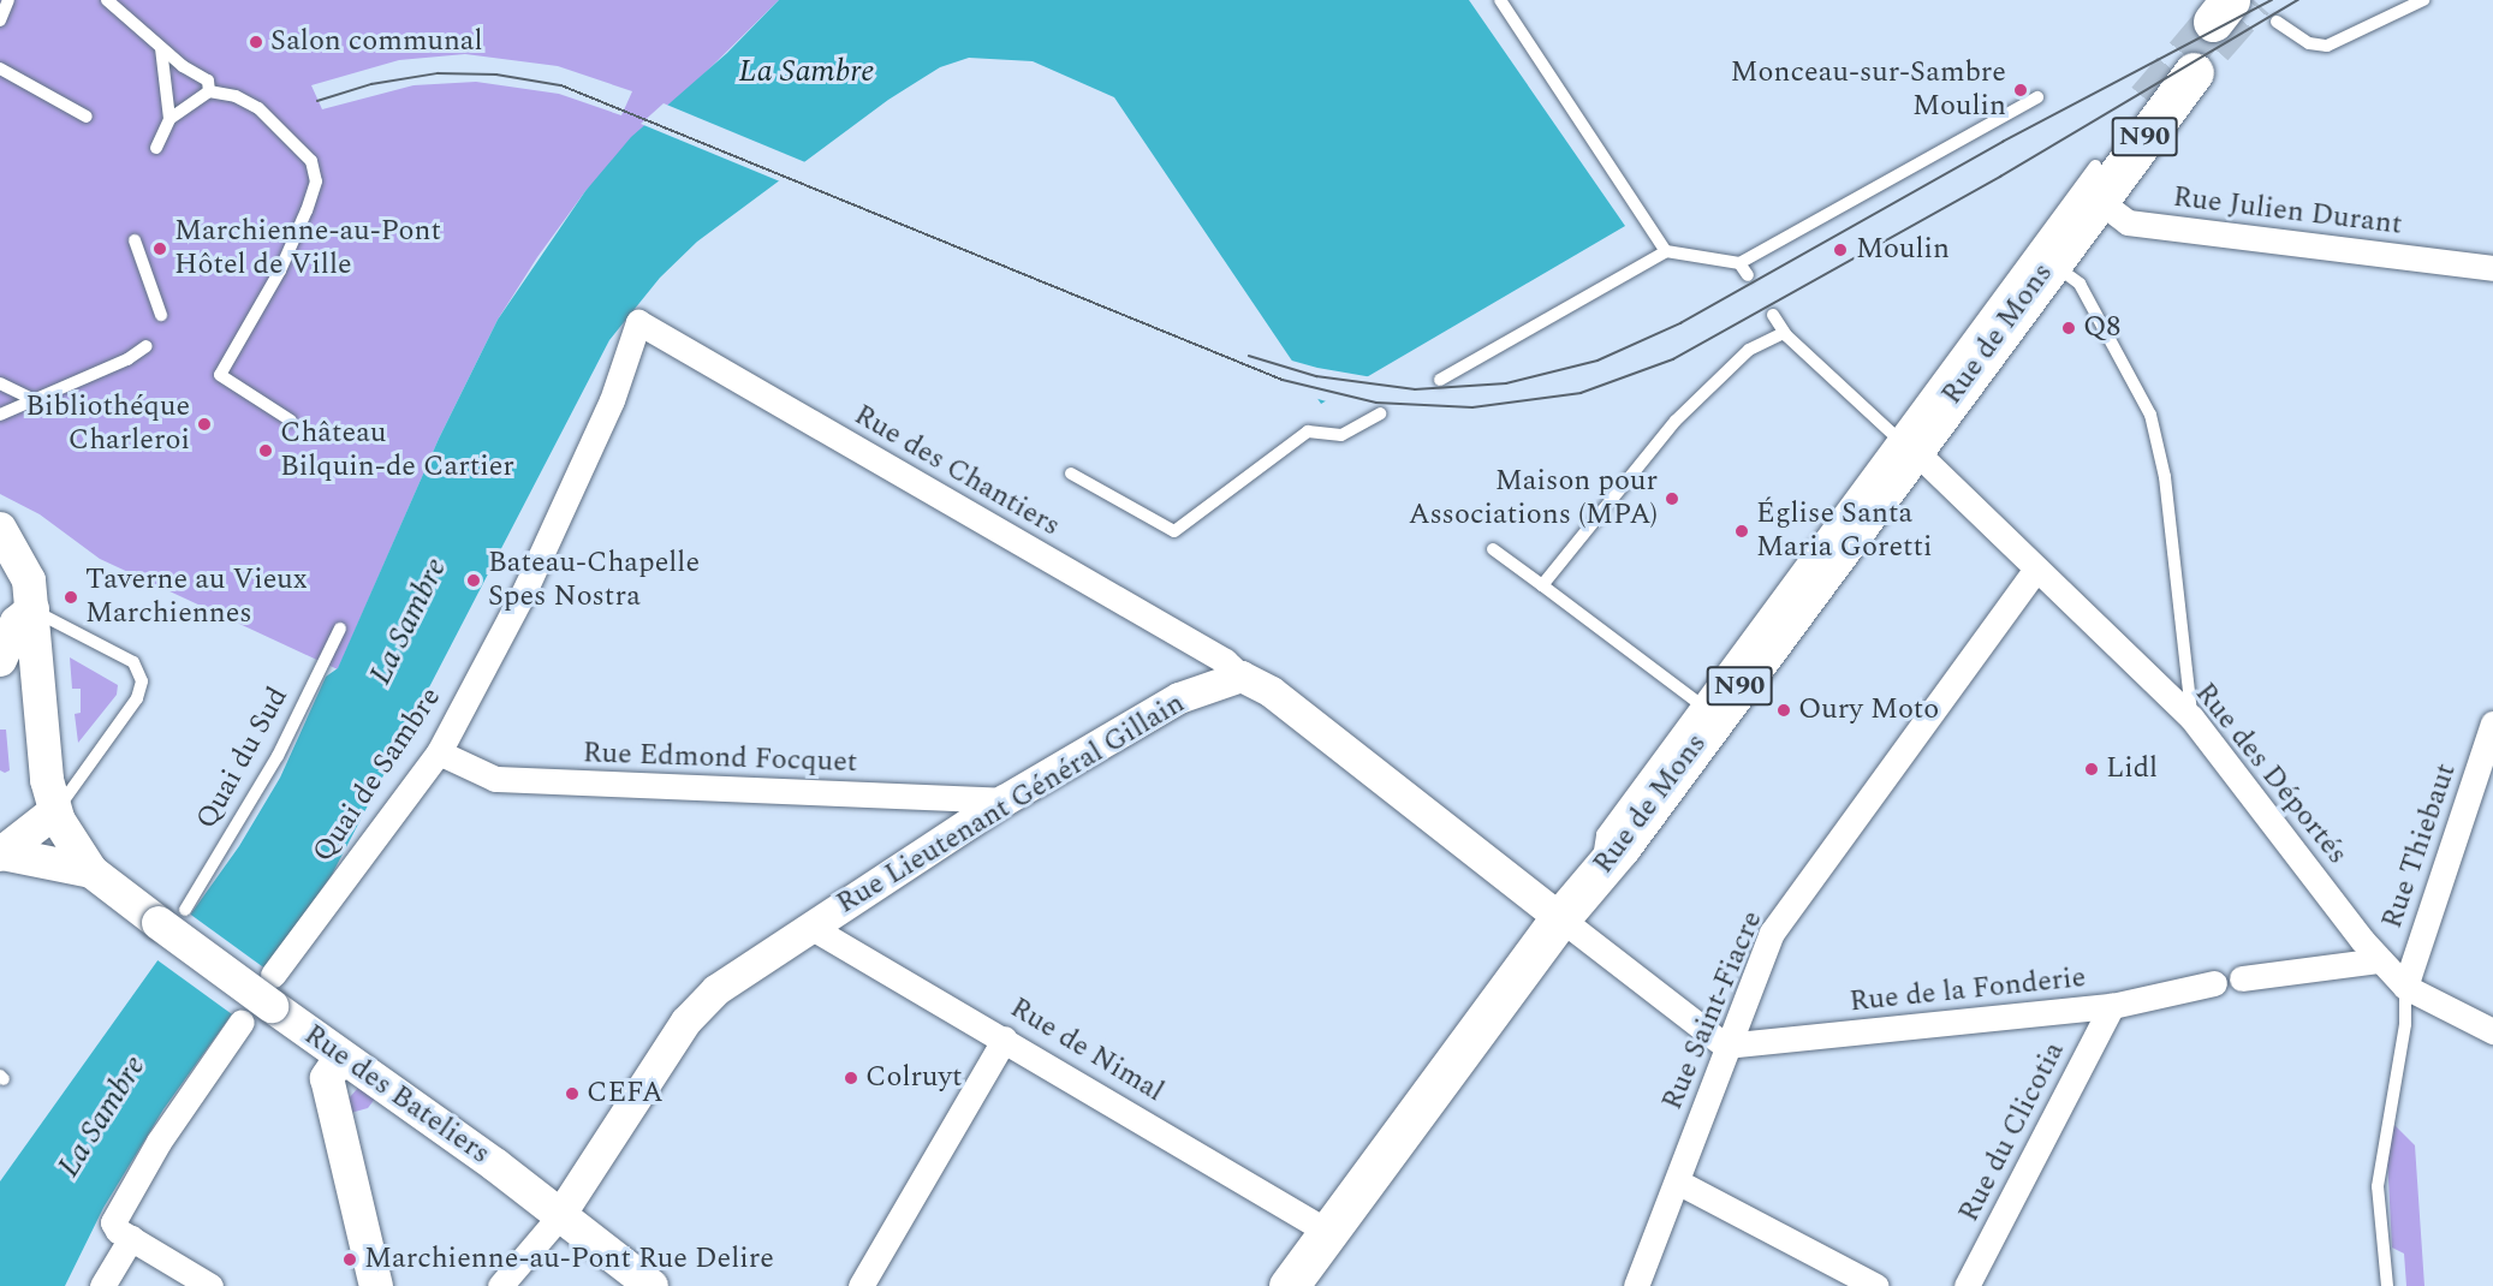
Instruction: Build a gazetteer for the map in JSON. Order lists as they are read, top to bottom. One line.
{"streets":{"main road":["N90","Rue de Mons","Rue des Bateliers"],"street":["Rue Julien Durant","Rue des Chantiers","Rue Edmond Focquet","Rue des Déportés","Quai de Sambre","Rue Lieutenant Général Gillain","Rue Thiebaut","Rue de la Fonderie","Rue Saint-Fiacre","Rue de Nimal","Rue du Clicotia"],"lane":["Quai du Sud"]},"crossings":[["Rue Julien Durant","Rue de Mons"],["Rue de Mons","Rue des Déportés"],["Rue de Mons","Rue de Nimal"],["Rue des Chantiers","Quai de Sambre"],["Rue des Chantiers","Rue Lieutenant Général Gillain"],["Quai du Sud","Rue des Bateliers"],["Rue Edmond Focquet","Quai de Sambre"],["Rue Edmond Focquet","Rue Lieutenant Général Gillain"],["Rue des Déportés","Rue Thiebaut"],["Rue des Déportés","Rue Saint-Fiacre"],["Quai de Sambre","Rue des Bateliers"],["Rue Lieutenant Général Gillain","Rue de Nimal"],["Rue Lieutenant Général Gillain","Rue des Bateliers"],["Rue de la Fonderie","Rue Saint-Fiacre"],["Rue de la Fonderie","Rue du Clicotia"]],"water":["La Sambre"],"places":["Salon communal","Monceau-sur-Sambre Moulin","Marchienne-au-Pont Hôtel de Ville","Moulin","Q8","Bibliothéque Charleroi","Château Bilquin-de Cartier","Maison pour Associations (MPA)","Église Santa Maria Goretti","Bateau-Chapelle Spes Nostra","Taverne au Vieux Marchiennes","Oury Moto","Lidl","Colruyt","CEFA","Marchienne-au-Pont Rue Delire"]}
